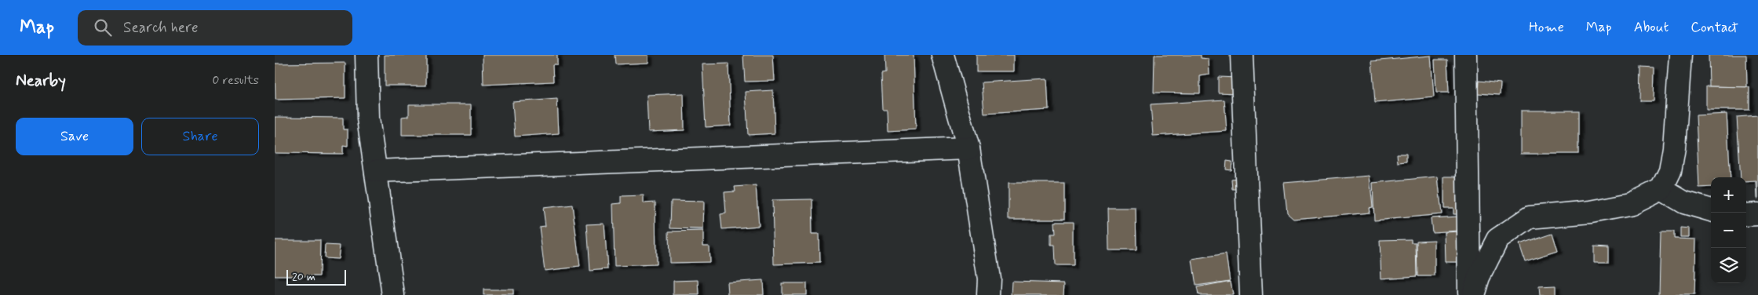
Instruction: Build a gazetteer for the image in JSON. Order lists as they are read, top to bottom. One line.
{"scale_bar":"20 m","page":{"header":"Map","search":"Search here","nav":["Home","Map","About","Contact"],"heading":["Nearby","0 results"],"buttons":["Save","Share"],"map_buttons":["+","−"],"scale":"20 m"}}
